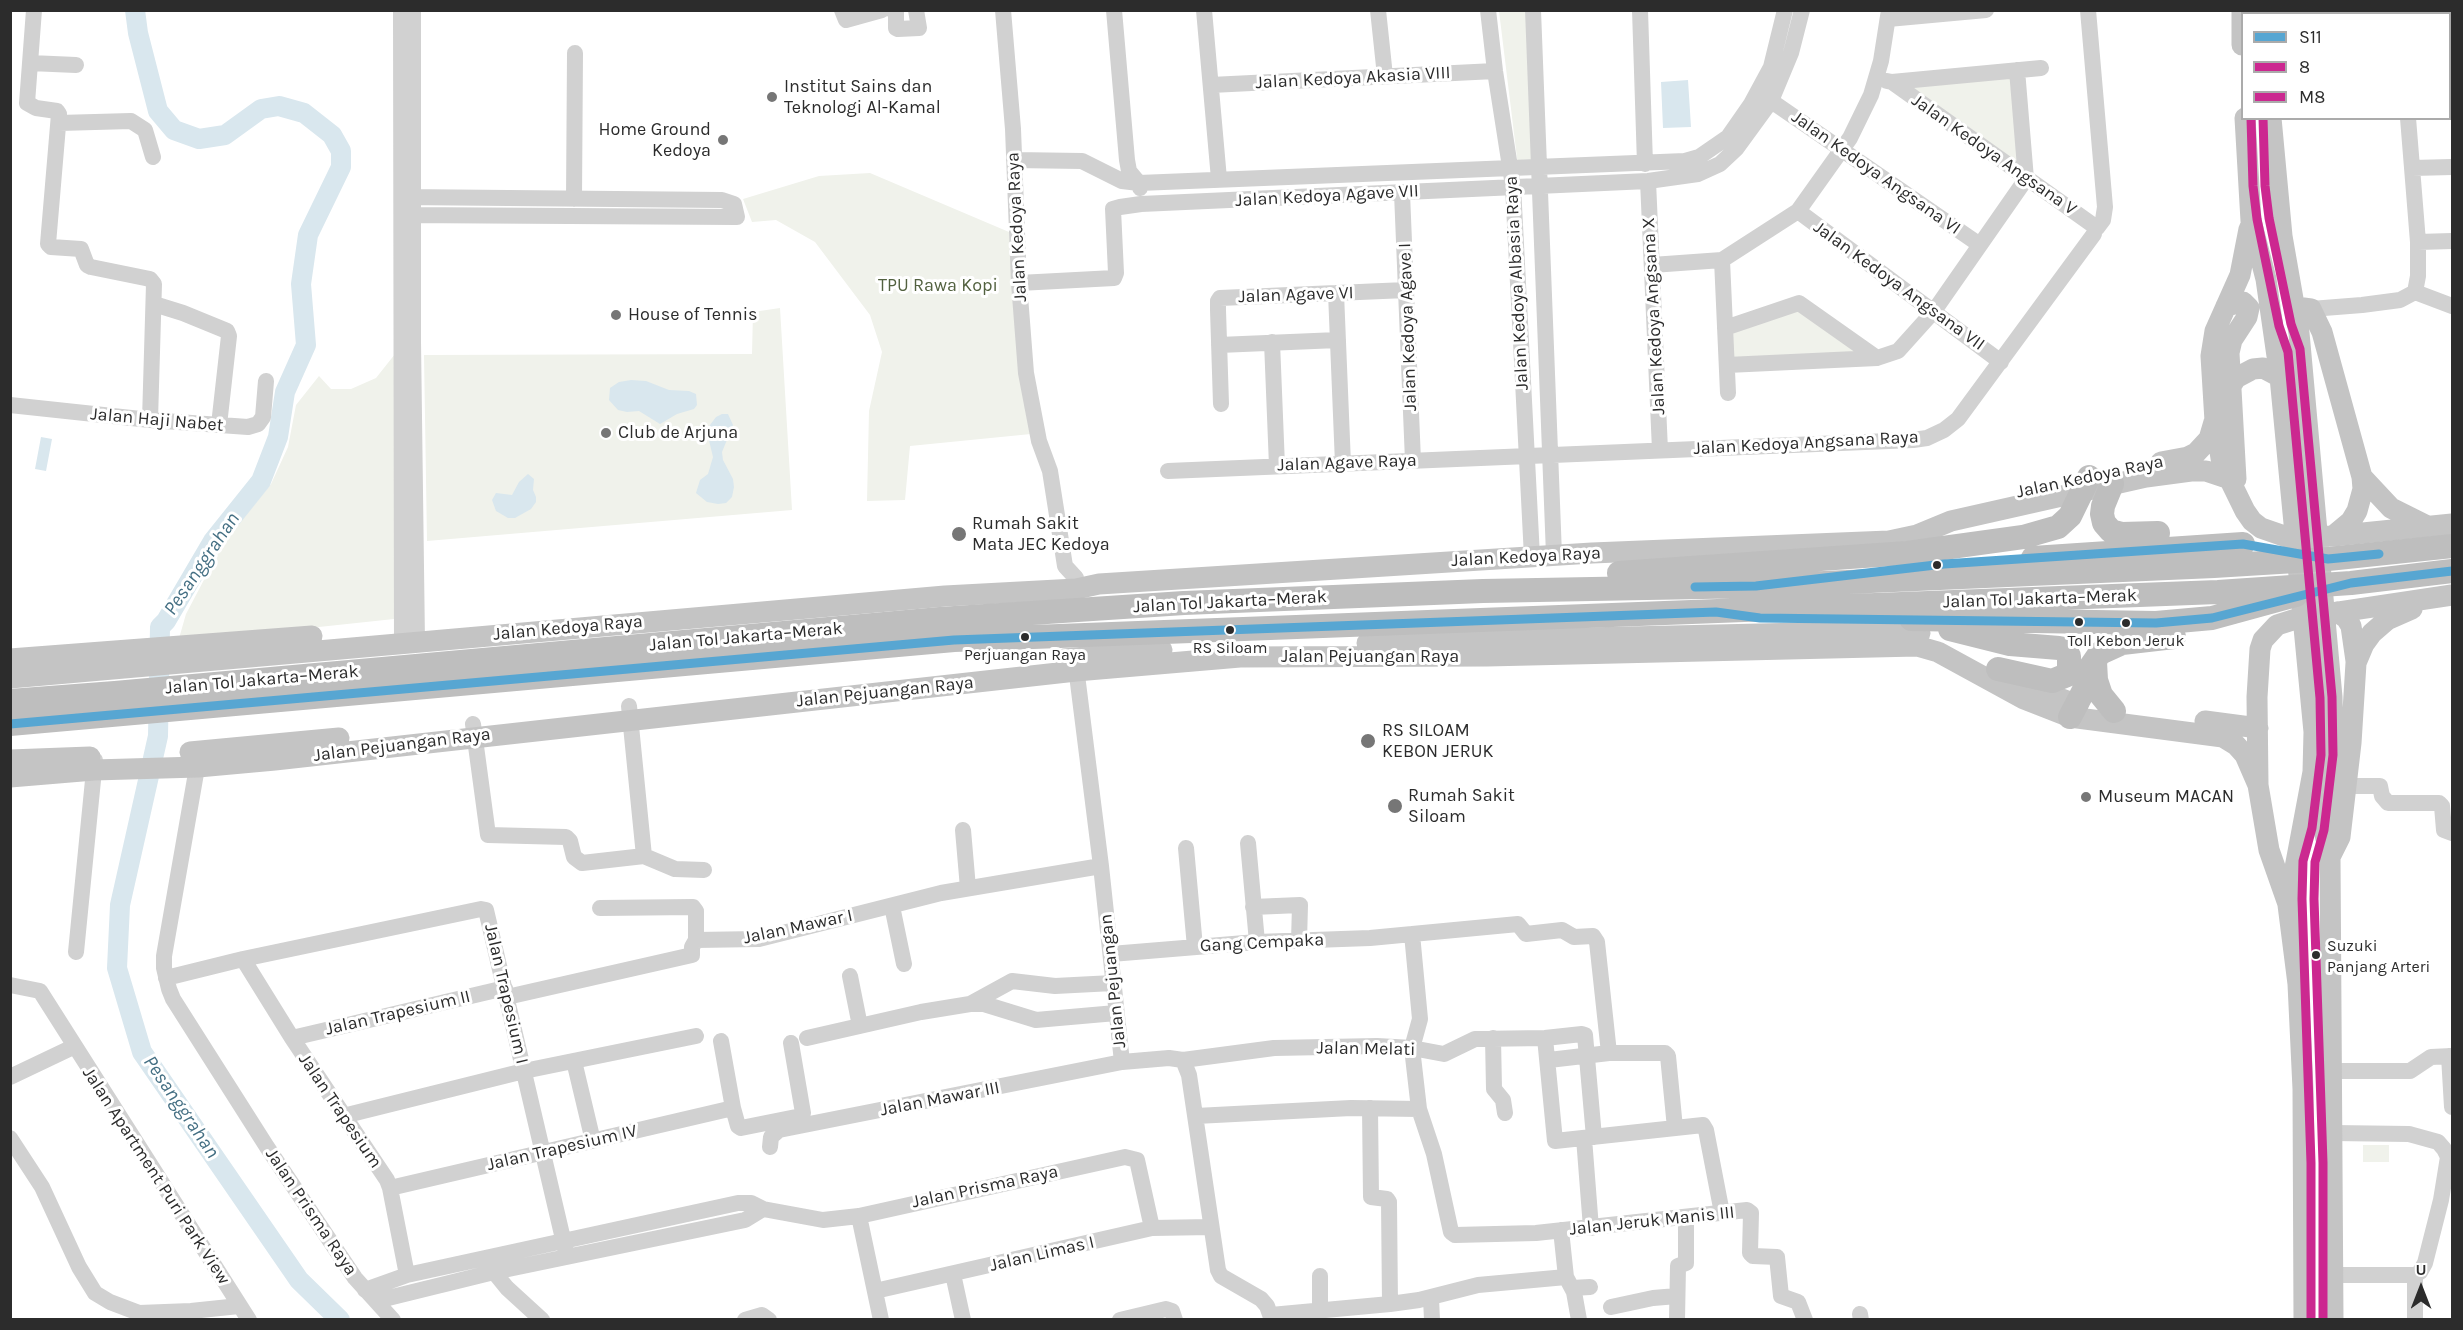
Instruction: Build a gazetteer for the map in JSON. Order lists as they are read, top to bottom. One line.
{"streets":{"highway":["Jalan Tol Jakarta–Merak"],"main road":["Jalan Kedoya Raya","Jalan Pejuangan Raya"],"street":["Jalan Kedoya Akasia VIII","Jalan Kedoya Angsana V","Jalan Kedoya Angsana VI","Jalan Kedoya Agave VII","Jalan Kedoya Albasia Raya","Jalan Kedoya Angsana VII","Jalan Agave VI","Jalan Kedoya Angsana X","Jalan Kedoya Agave I","Jalan Haji Nabet","Jalan Kedoya Angsana Raya","Jalan Agave Raya","Jalan Mawar I","Gang Cempaka","Jalan Pejuangan","Jalan Trapesium I","Jalan Trapesium II","Jalan Melati","Jalan Mawar III","Jalan Trapesium","Jalan Trapesium IV","Jalan Apartment Puri Park View","Jalan Prisma Raya","Jalan Jeruk Manis III","Jalan Limas I"]},"crossings":[["Jalan Kedoya Akasia VIII","Jalan Kedoya Albasia Raya"],["Jalan Kedoya Angsana V","Jalan Kedoya Angsana Raya"],["Jalan Kedoya Angsana VI","Jalan Kedoya Agave VII"],["Jalan Kedoya Agave VII","Jalan Kedoya Raya"],["Jalan Kedoya Agave VII","Jalan Kedoya Albasia Raya"],["Jalan Kedoya Agave VII","Jalan Kedoya Angsana X"],["Jalan Kedoya Agave VII","Jalan Kedoya Agave I"],["Jalan Kedoya Raya","Jalan Kedoya Albasia Raya"],["Jalan Kedoya Albasia Raya","Jalan Kedoya Angsana Raya"],["Jalan Kedoya Albasia Raya","Jalan Agave Raya"],["Jalan Kedoya Angsana VII","Jalan Kedoya Angsana Raya"],["Jalan Agave VI","Jalan Kedoya Agave I"],["Jalan Kedoya Angsana X","Jalan Kedoya Angsana Raya"],["Jalan Kedoya Agave I","Jalan Agave Raya"],["Jalan Kedoya Angsana Raya","Jalan Agave Raya"],["Jalan Pejuangan Raya","Jalan Pejuangan"],["Jalan Pejuangan Raya","Jalan Prisma Raya"],["Jalan Mawar I","Jalan Pejuangan"],["Gang Cempaka","Jalan Pejuangan"],["Jalan Pejuangan","Jalan Melati"],["Jalan Pejuangan","Jalan Mawar III"],["Jalan Trapesium I","Jalan Trapesium II"],["Jalan Trapesium I","Jalan Trapesium"],["Jalan Trapesium I","Jalan Trapesium IV"],["Jalan Trapesium I","Jalan Prisma Raya"],["Jalan Trapesium II","Jalan Trapesium"],["Jalan Trapesium","Jalan Trapesium IV"],["Jalan Trapesium","Jalan Prisma Raya"],["Jalan Prisma Raya","Jalan Limas I"]],"water":["Pesanggrahan"],"parks":["TPU Rawa Kopi"],"places":["Institut Sains dan Teknologi Al-Kamal","Home Ground Kedoya","House of Tennis","Club de Arjuna","Rumah Sakit Mata JEC Kedoya","Toll Kebon Jeruk","RS Siloam","Perjuangan Raya","RS SILOAM KEBON JERUK","Museum MACAN","Rumah Sakit Siloam","Suzuki Panjang Arteri"],"lines":["transit line 8","transit line M8","transit line S11"],"legend":["S11","8","M8"],"north":"top"}
